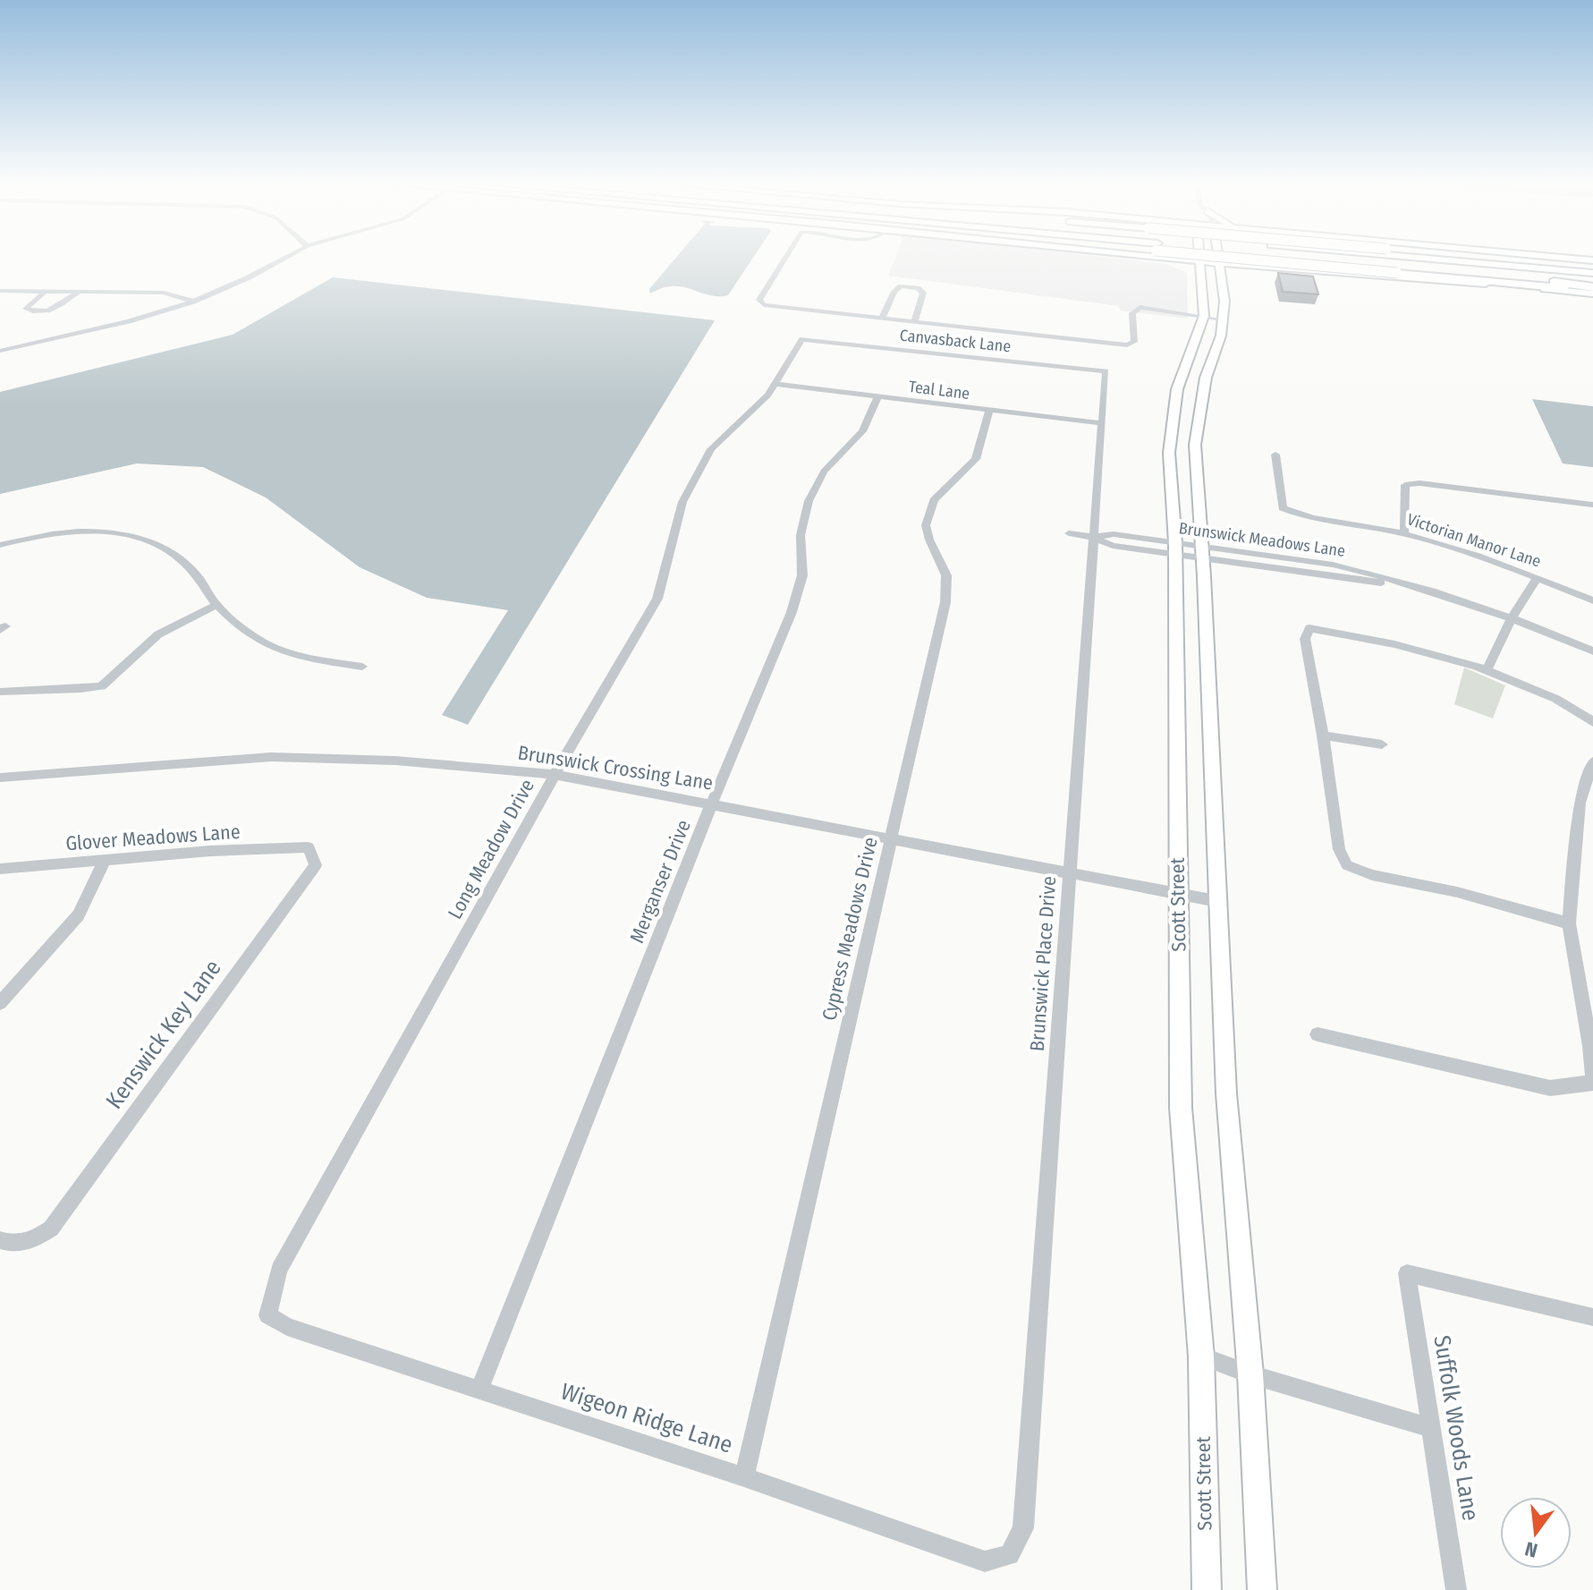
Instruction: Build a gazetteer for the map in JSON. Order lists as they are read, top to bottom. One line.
{"streets":{"main road":["Scott Street"],"street":["Canvasback Lane","Teal Lane","Brunswick Meadows Lane","Victorian Manor Lane","Brunswick Crossing Lane","Glover Meadows Lane","Long Meadow Drive","Merganser Drive","Cypress Meadows Drive","Brunswick Place Drive","Kenswick Key Lane","Wigeon Ridge Lane","Suffolk Woods Lane"]},"crossings":[["Canvasback Lane","Long Meadow Drive"],["Canvasback Lane","Brunswick Place Drive"],["Teal Lane","Long Meadow Drive"],["Teal Lane","Merganser Drive"],["Teal Lane","Cypress Meadows Drive"],["Teal Lane","Brunswick Place Drive"],["Brunswick Meadows Lane","Scott Street"],["Brunswick Meadows Lane","Brunswick Place Drive"],["Brunswick Crossing Lane","Long Meadow Drive"],["Brunswick Crossing Lane","Merganser Drive"],["Brunswick Crossing Lane","Scott Street"],["Brunswick Crossing Lane","Cypress Meadows Drive"],["Brunswick Crossing Lane","Brunswick Place Drive"],["Glover Meadows Lane","Kenswick Key Lane"],["Long Meadow Drive","Wigeon Ridge Lane"],["Merganser Drive","Wigeon Ridge Lane"],["Cypress Meadows Drive","Wigeon Ridge Lane"],["Brunswick Place Drive","Wigeon Ridge Lane"]],"north":"bottom"}
